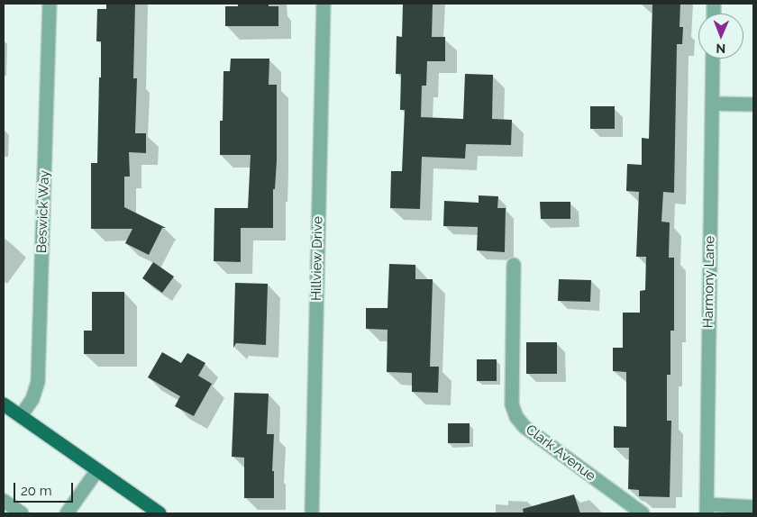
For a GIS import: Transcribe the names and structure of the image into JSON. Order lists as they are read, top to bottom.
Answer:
{
  "streets": {
    "street": [
      "Beswick Way",
      "Hillview Drive",
      "Harmony Lane",
      "Clark Avenue"
    ]
  },
  "scale_bar": "20 m",
  "north": "bottom"
}
